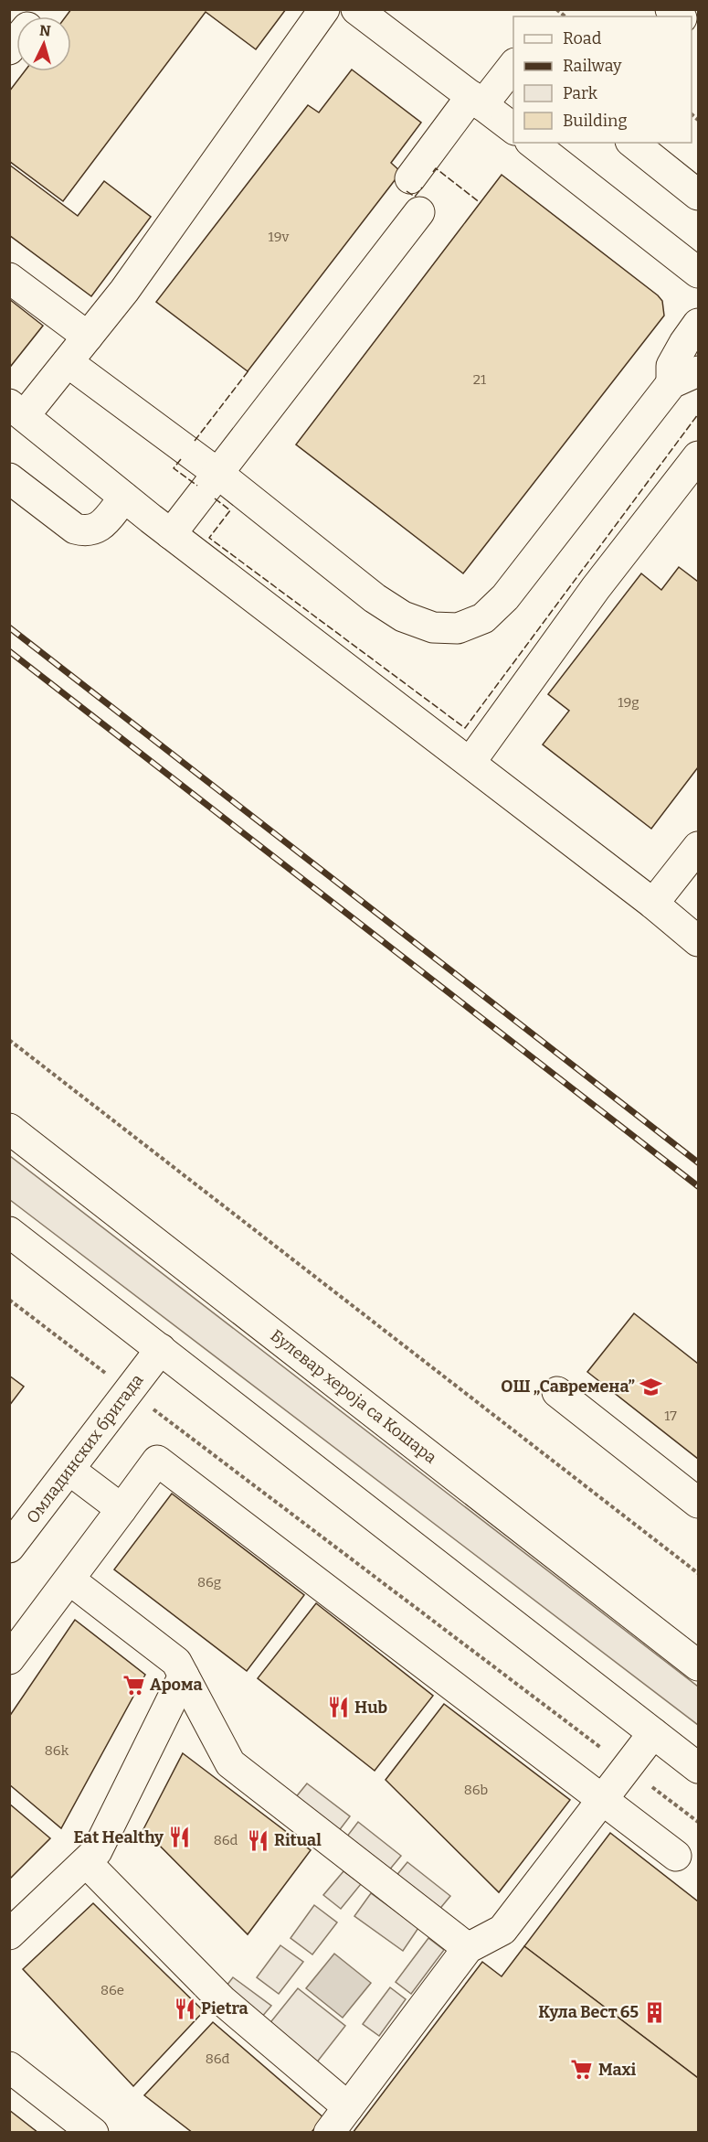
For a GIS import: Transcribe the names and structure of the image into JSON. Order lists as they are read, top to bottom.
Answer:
{
  "streets": {
    "main road": ["Булевар хероја са Кошара", "Омладинских бригада"]
  },
  "places": {
    "school or university": ["ОШ „Савремена”"],
    "supermarket": ["Арома", "Maxi"],
    "restaurant": [
      "Hub",
      "Eat Healthy",
      "Ritual",
      "Pietra"
    ],
    "building": ["Кула Вест 65"]
  },
  "house_numbers": [
    "19v",
    "21",
    "19g",
    "17",
    "86g",
    "86k",
    "86b",
    "86d",
    "86e",
    "86đ"
  ],
  "legend": [
    "Road",
    "Railway",
    "Park",
    "Building"
  ],
  "north": "top"
}
